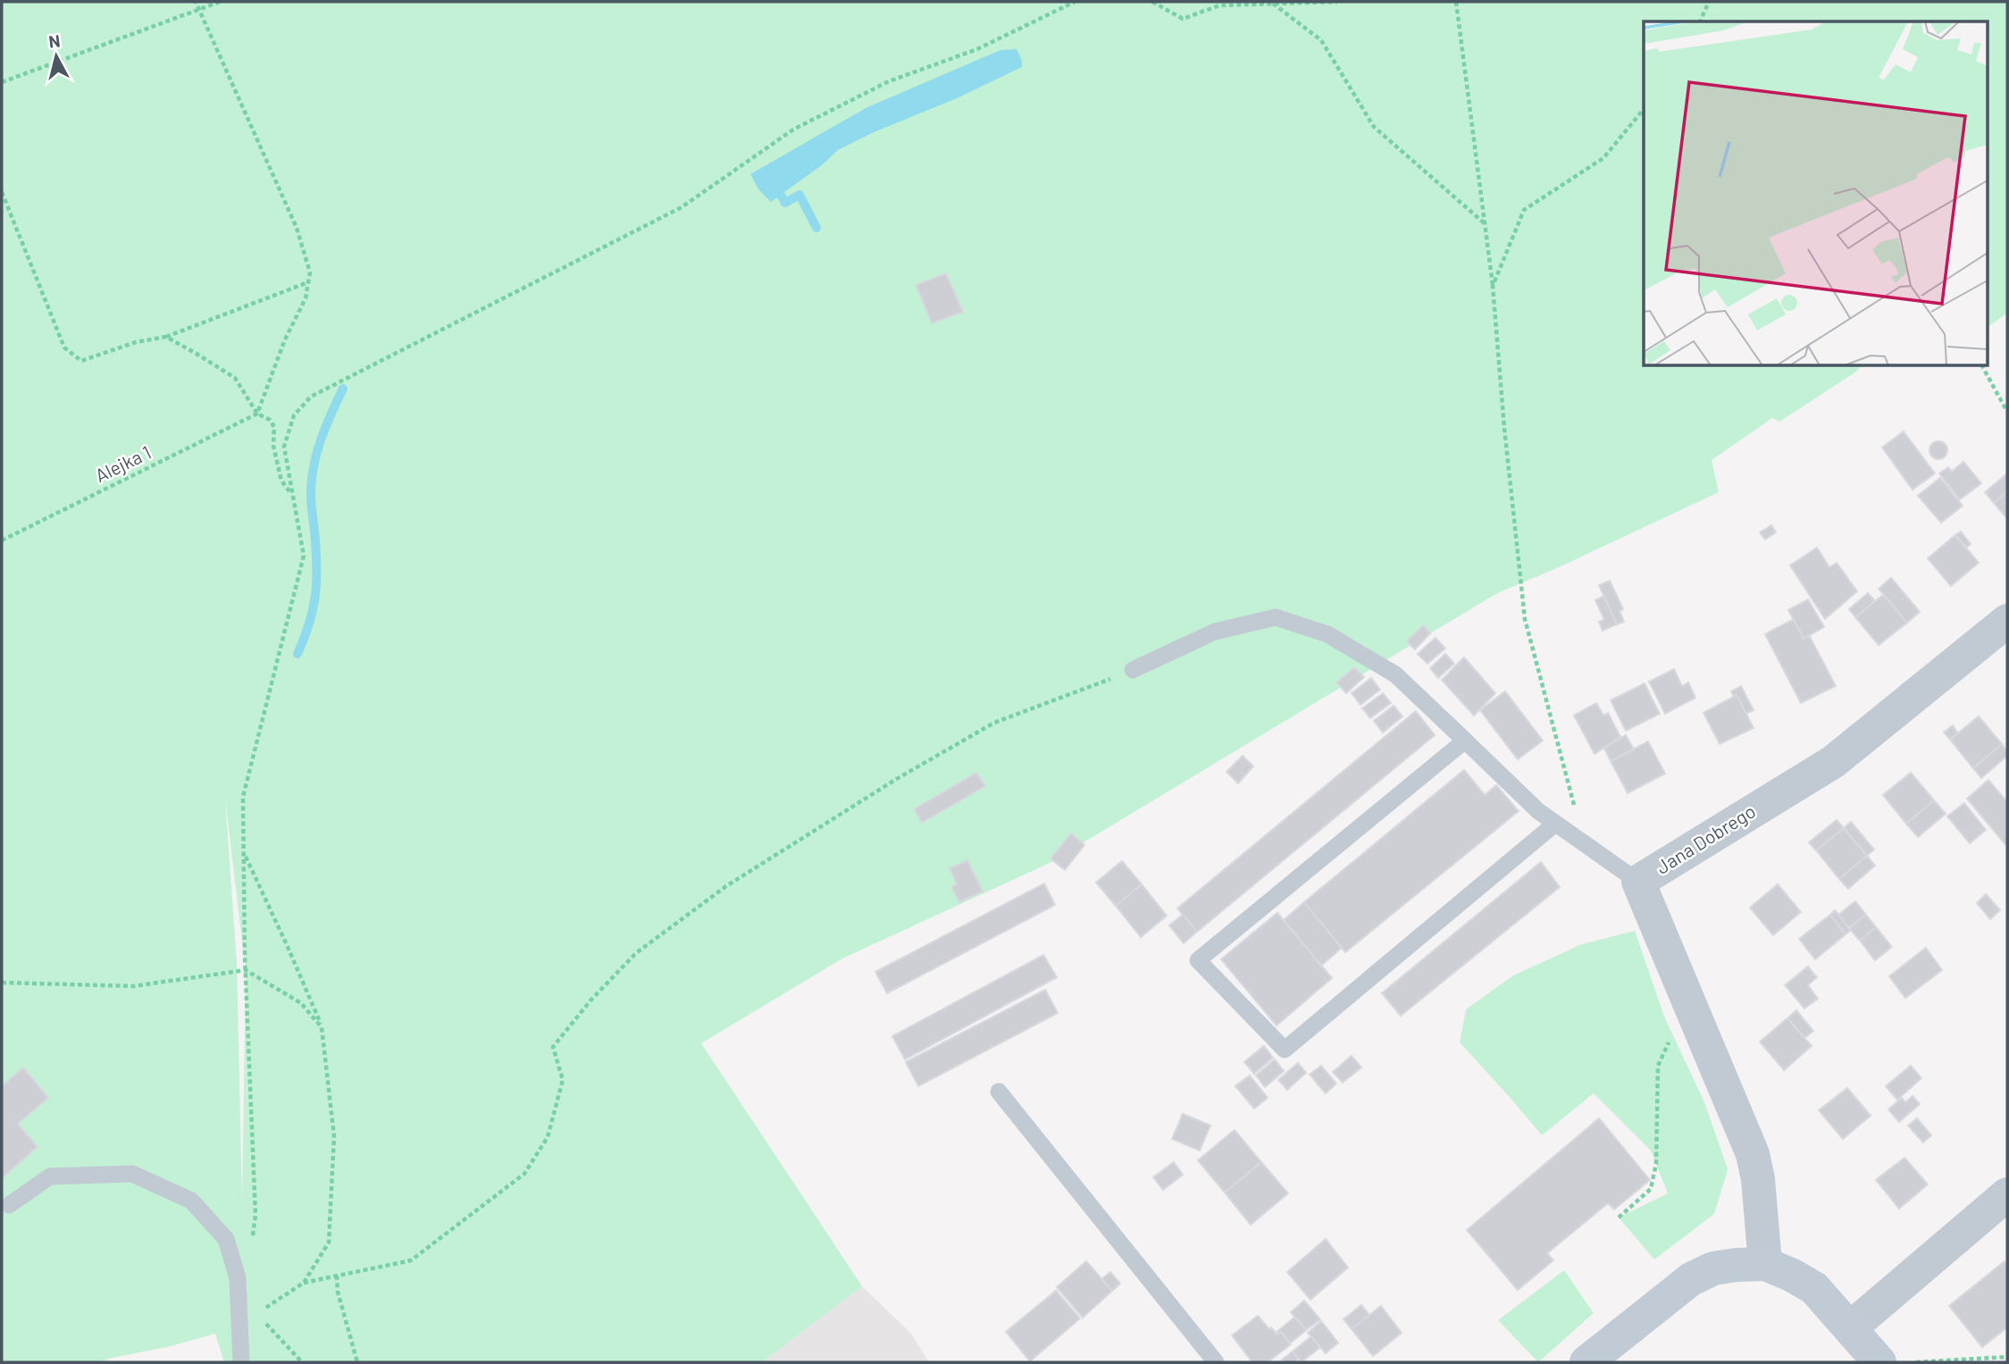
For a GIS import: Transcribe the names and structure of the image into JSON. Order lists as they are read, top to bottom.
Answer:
{
  "streets": {
    "street": ["Jana Dobrego"],
    "path": ["Alejka 1"]
  },
  "north": "top"
}
